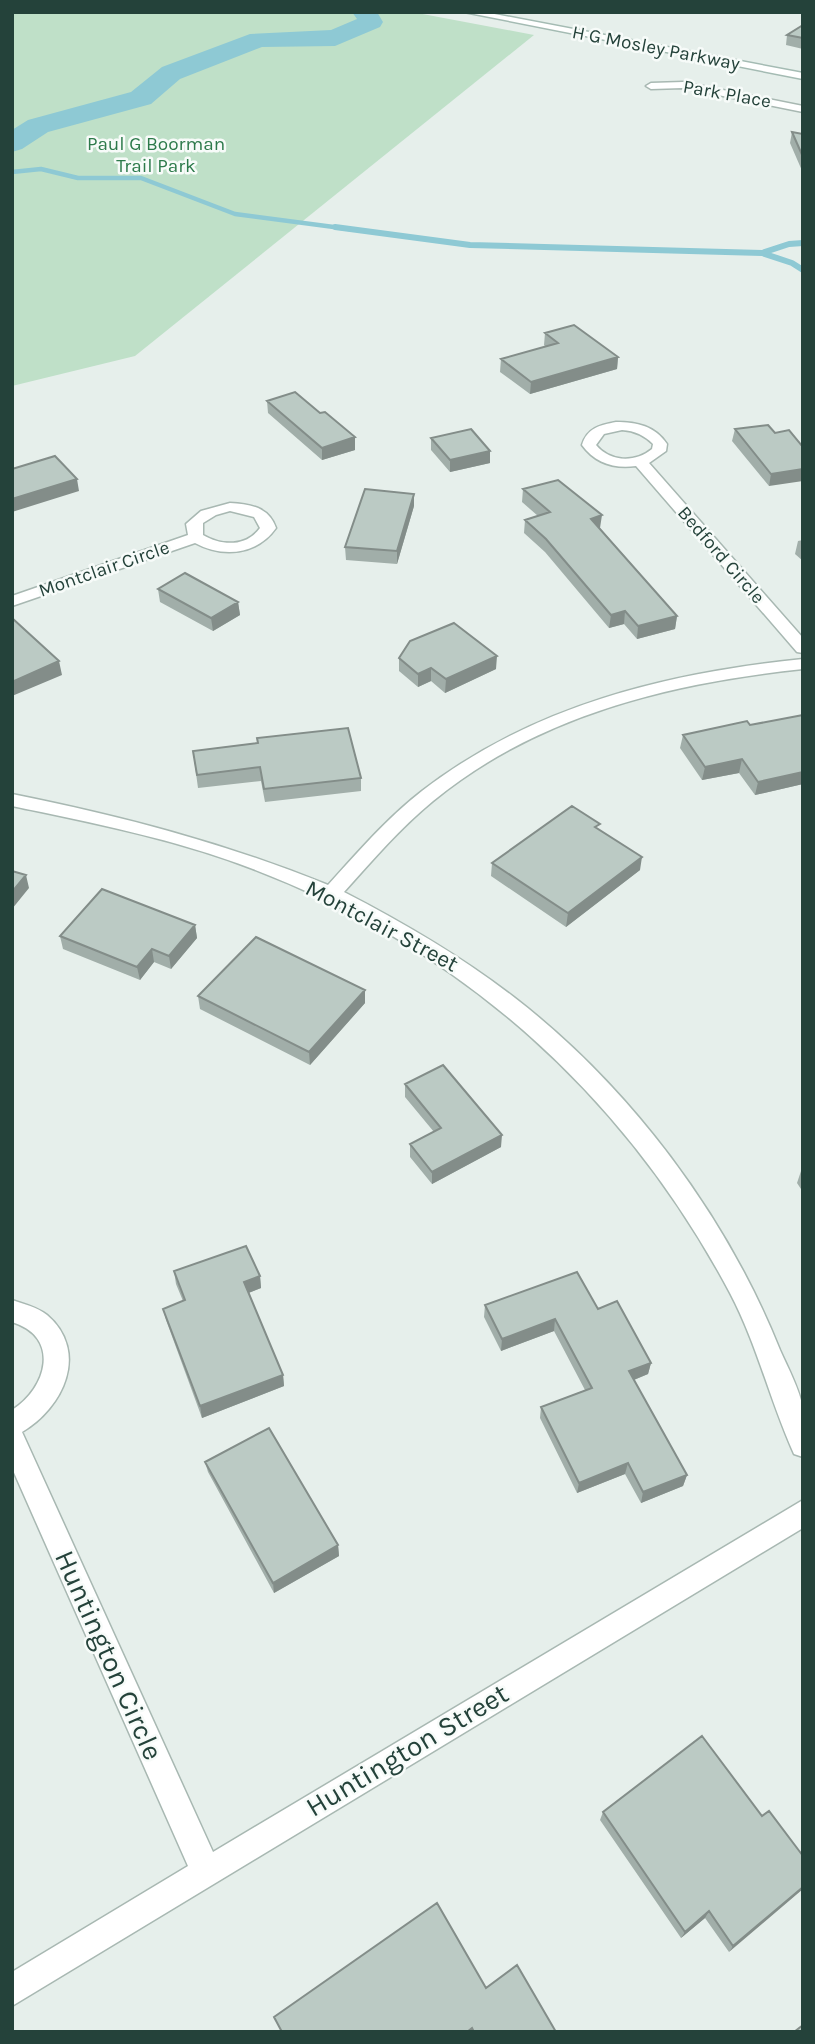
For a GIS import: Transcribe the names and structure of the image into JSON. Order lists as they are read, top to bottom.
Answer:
{
  "streets": {
    "street": [
      "H G Mosley Parkway",
      "Park Place",
      "Bedford Circle",
      "Montclair Circle",
      "Montclair Street",
      "Huntington Circle",
      "Huntington Street"
    ]
  },
  "crossings": [
    ["Huntington Circle", "Huntington Street"]
  ],
  "parks": ["Paul G Boorman Trail Park"]
}
